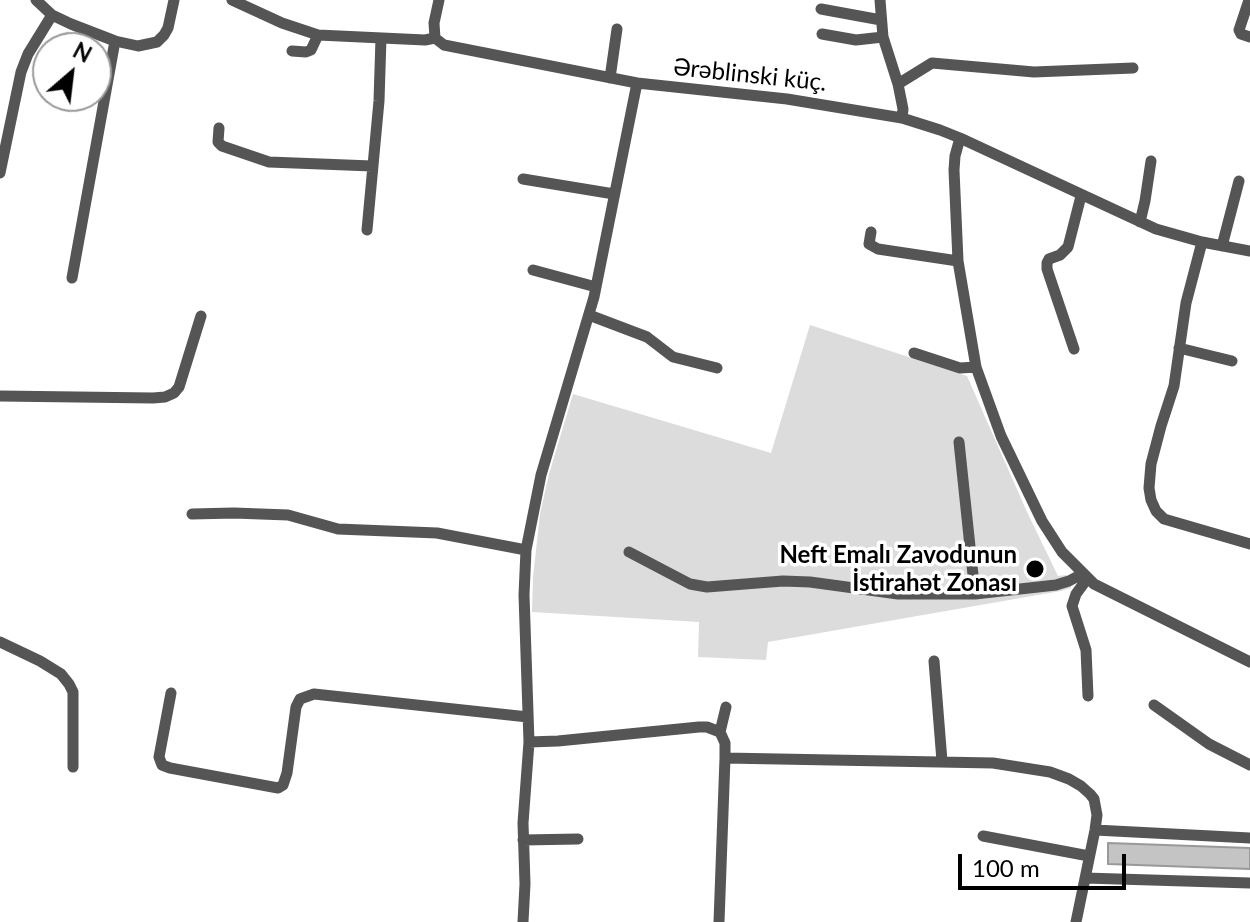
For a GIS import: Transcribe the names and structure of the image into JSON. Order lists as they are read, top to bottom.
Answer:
{
  "streets": {
    "street": ["Ərəblinski küç."]
  },
  "places": ["Neft Emalı Zavodunun İstirahət Zonası"],
  "scale_bar": "100 m",
  "north": "top right"
}
